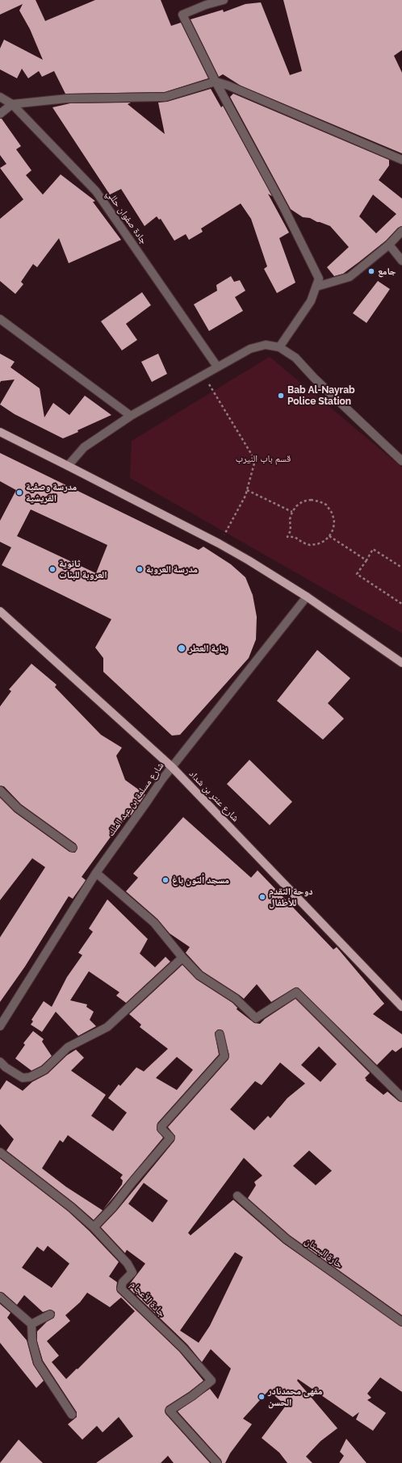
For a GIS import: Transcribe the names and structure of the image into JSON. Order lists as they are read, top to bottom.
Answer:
{
  "streets": {
    "main road": ["شارع عنتر بن شداد"],
    "street": [
      "جادة صفوان حللي",
      "شارع مسلمة بن عبد الملك",
      "حارة البستان",
      "جادة الأعجام"
    ]
  },
  "crossings": [
    ["شارع عنتر بن شداد", "شارع مسلمة بن عبد الملك"]
  ],
  "parks": ["قسم باب النيرب"],
  "places": [
    "جامع",
    "Bab Al-Nayrab Police Station",
    "مدرسة وصفية القريشية",
    "ثانوية العروبة للبنات",
    "مدرسة العروبة",
    "بناية العطر",
    "مسجد ألتون باغ",
    "دوحة التقدم للأطفال",
    "مقهى محمدنادر الحسن"
  ]
}
